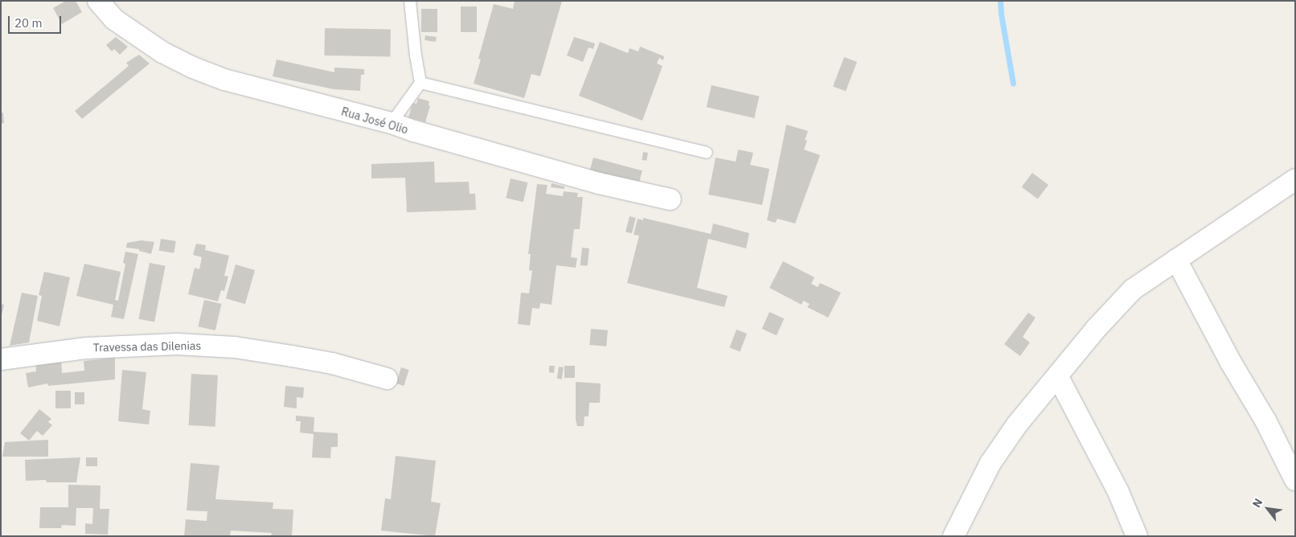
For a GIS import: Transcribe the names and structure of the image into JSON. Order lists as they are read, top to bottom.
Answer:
{
  "streets": {
    "street": ["Rua José Olio", "Travessa das Dilenias"]
  },
  "scale_bar": "20 m",
  "north": "top left"
}
